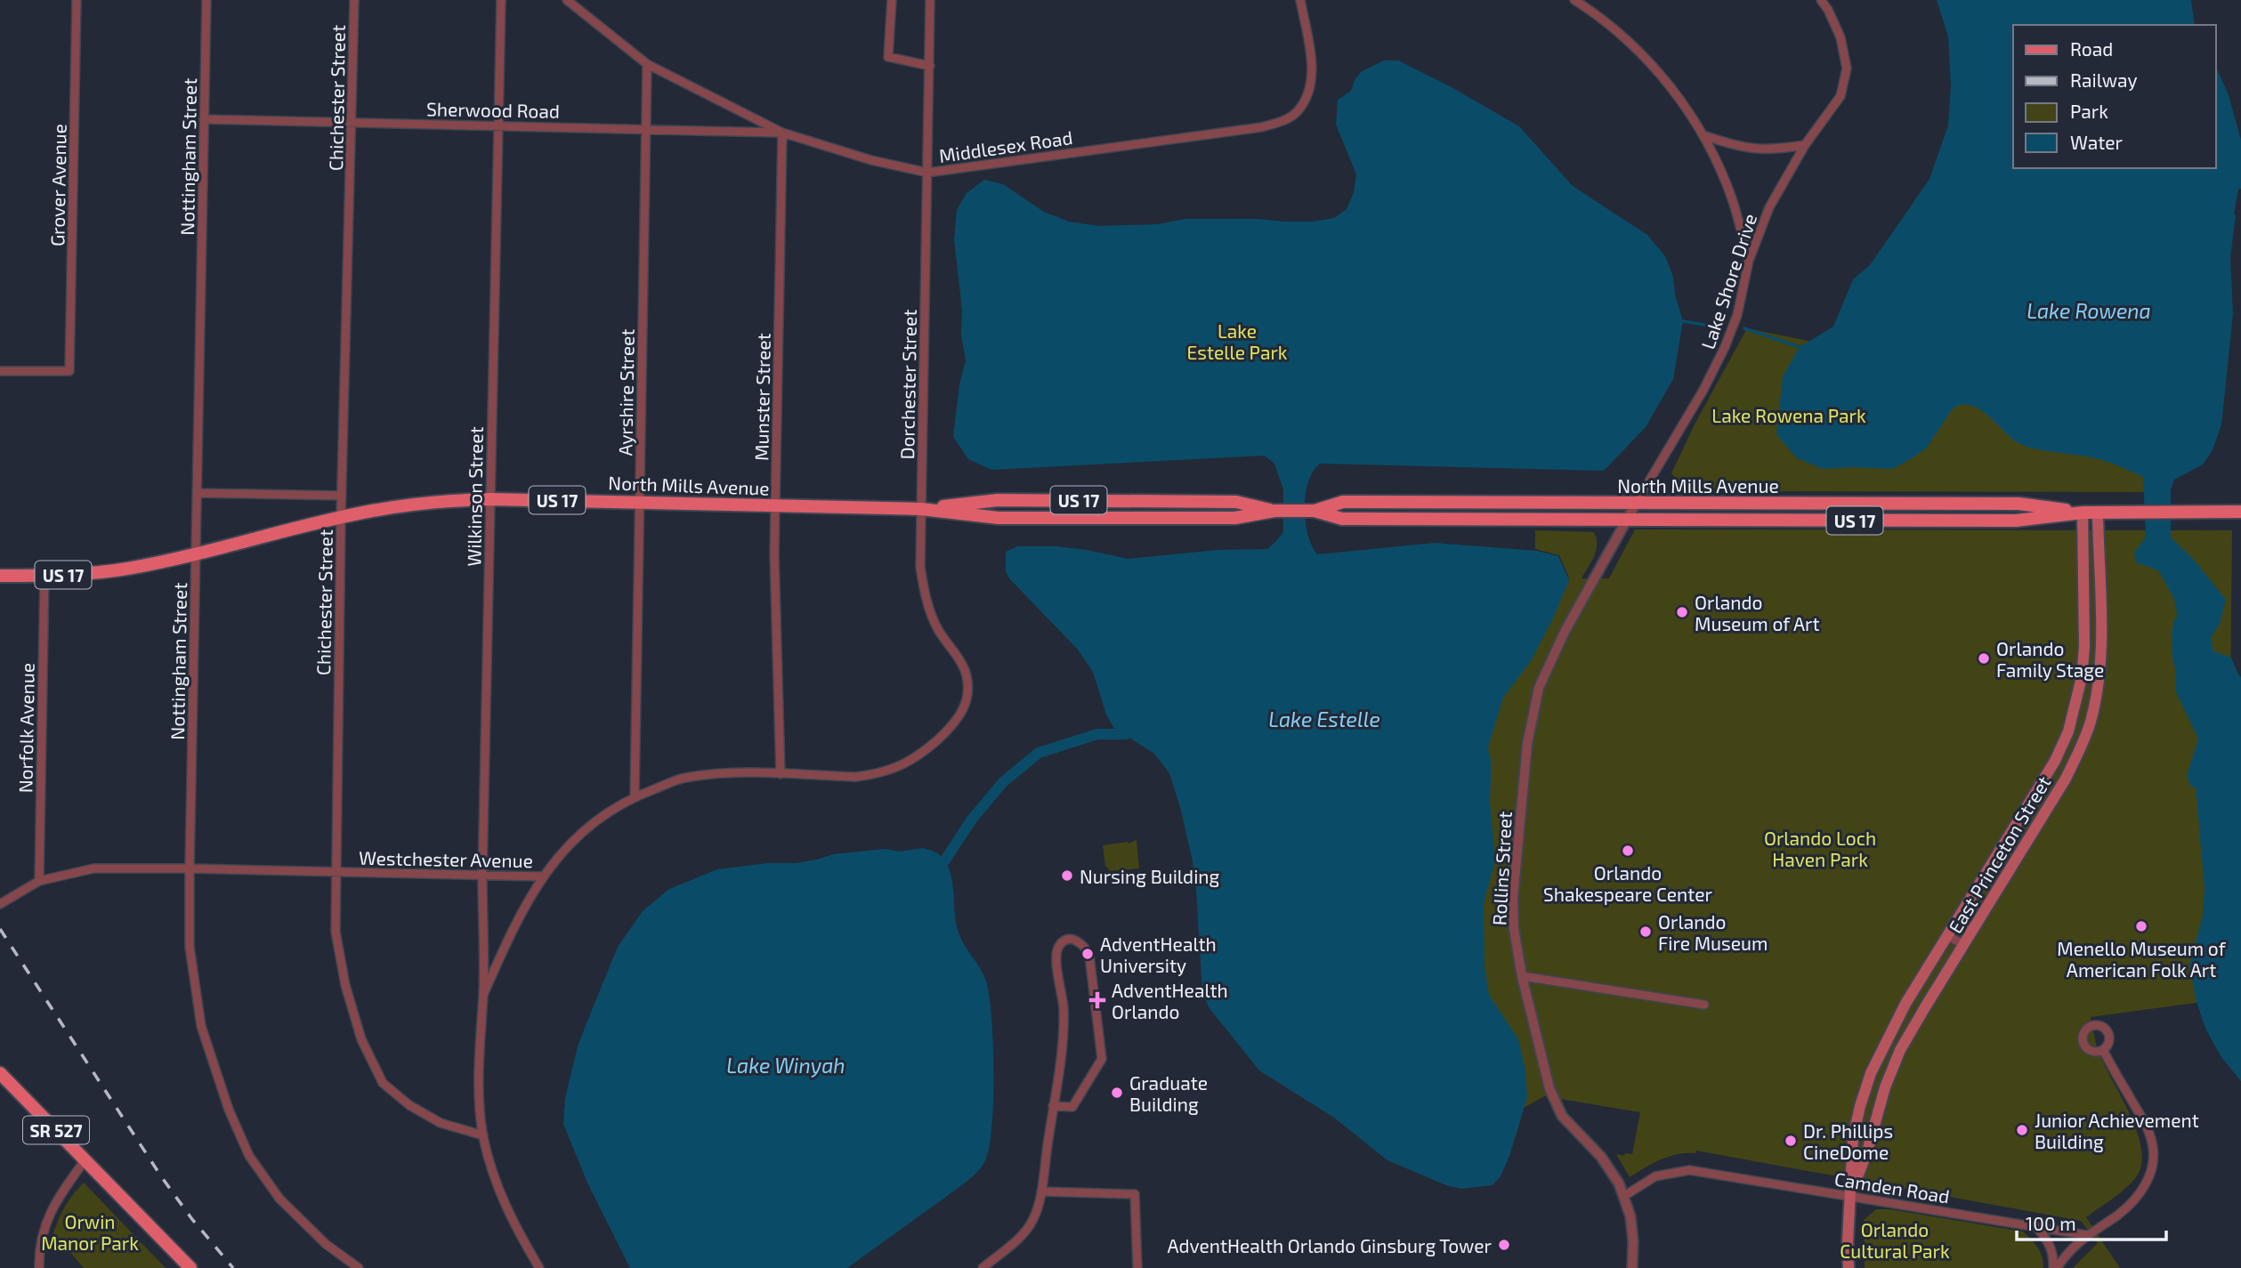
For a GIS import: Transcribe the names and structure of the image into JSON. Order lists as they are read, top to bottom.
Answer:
{
  "streets": {
    "main road": [
      "North Mills Avenue",
      "US 17",
      "East Princeton Street",
      "SR 527"
    ],
    "street": [
      "Chichester Street",
      "Sherwood Road",
      "Middlesex Road",
      "Nottingham Street",
      "Grover Avenue",
      "Lake Shore Drive",
      "Dorchester Street",
      "Ayrshire Street",
      "Munster Street",
      "Wilkinson Street",
      "Norfolk Avenue",
      "Westchester Avenue",
      "Rollins Street",
      "Camden Road"
    ]
  },
  "crossings": [
    ["Chichester Street", "Sherwood Road"],
    ["Chichester Street", "North Mills Avenue"],
    ["Chichester Street", "Wilkinson Street"],
    ["Chichester Street", "Westchester Avenue"],
    ["Sherwood Road", "Middlesex Road"],
    ["Sherwood Road", "Nottingham Street"],
    ["Sherwood Road", "Ayrshire Street"],
    ["Sherwood Road", "Munster Street"],
    ["Sherwood Road", "Wilkinson Street"],
    ["Middlesex Road", "Dorchester Street"],
    ["Middlesex Road", "Ayrshire Street"],
    ["Middlesex Road", "Munster Street"],
    ["Nottingham Street", "North Mills Avenue"],
    ["Nottingham Street", "Westchester Avenue"],
    ["Lake Shore Drive", "North Mills Avenue"],
    ["Lake Shore Drive", "Rollins Street"],
    ["Dorchester Street", "North Mills Avenue"],
    ["Dorchester Street", "Westchester Avenue"],
    ["Ayrshire Street", "North Mills Avenue"],
    ["Ayrshire Street", "Westchester Avenue"],
    ["Munster Street", "North Mills Avenue"],
    ["Munster Street", "Westchester Avenue"],
    ["North Mills Avenue", "Wilkinson Street"],
    ["North Mills Avenue", "US 17"],
    ["North Mills Avenue", "Norfolk Avenue"],
    ["North Mills Avenue", "East Princeton Street"],
    ["North Mills Avenue", "Rollins Street"],
    ["Wilkinson Street", "Westchester Avenue"],
    ["US 17", "Norfolk Avenue"],
    ["Norfolk Avenue", "Westchester Avenue"],
    ["East Princeton Street", "Camden Road"],
    ["Rollins Street", "Camden Road"]
  ],
  "water": ["Lake Rowena", "Lake Estelle", "Lake Winyah"],
  "parks": [
    "Lake Estelle Park",
    "Lake Rowena Park",
    "Orlando Loch Haven Park",
    "Orwin Manor Park",
    "Orlando Cultural Park"
  ],
  "places": {
    "other": [
      "Orlando Museum of Art",
      "Orlando Family Stage",
      "Orlando Shakespeare Center",
      "Nursing Building",
      "Menello Museum of American Folk Art",
      "Orlando Fire Museum",
      "AdventHealth University",
      "Graduate Building",
      "Junior Achievement Building",
      "Dr. Phillips CineDome",
      "AdventHealth Orlando Ginsburg Tower"
    ],
    "health": ["AdventHealth Orlando"]
  },
  "legend": [
    "Road",
    "Railway",
    "Park",
    "Water"
  ],
  "scale_bar": "100 m"
}
